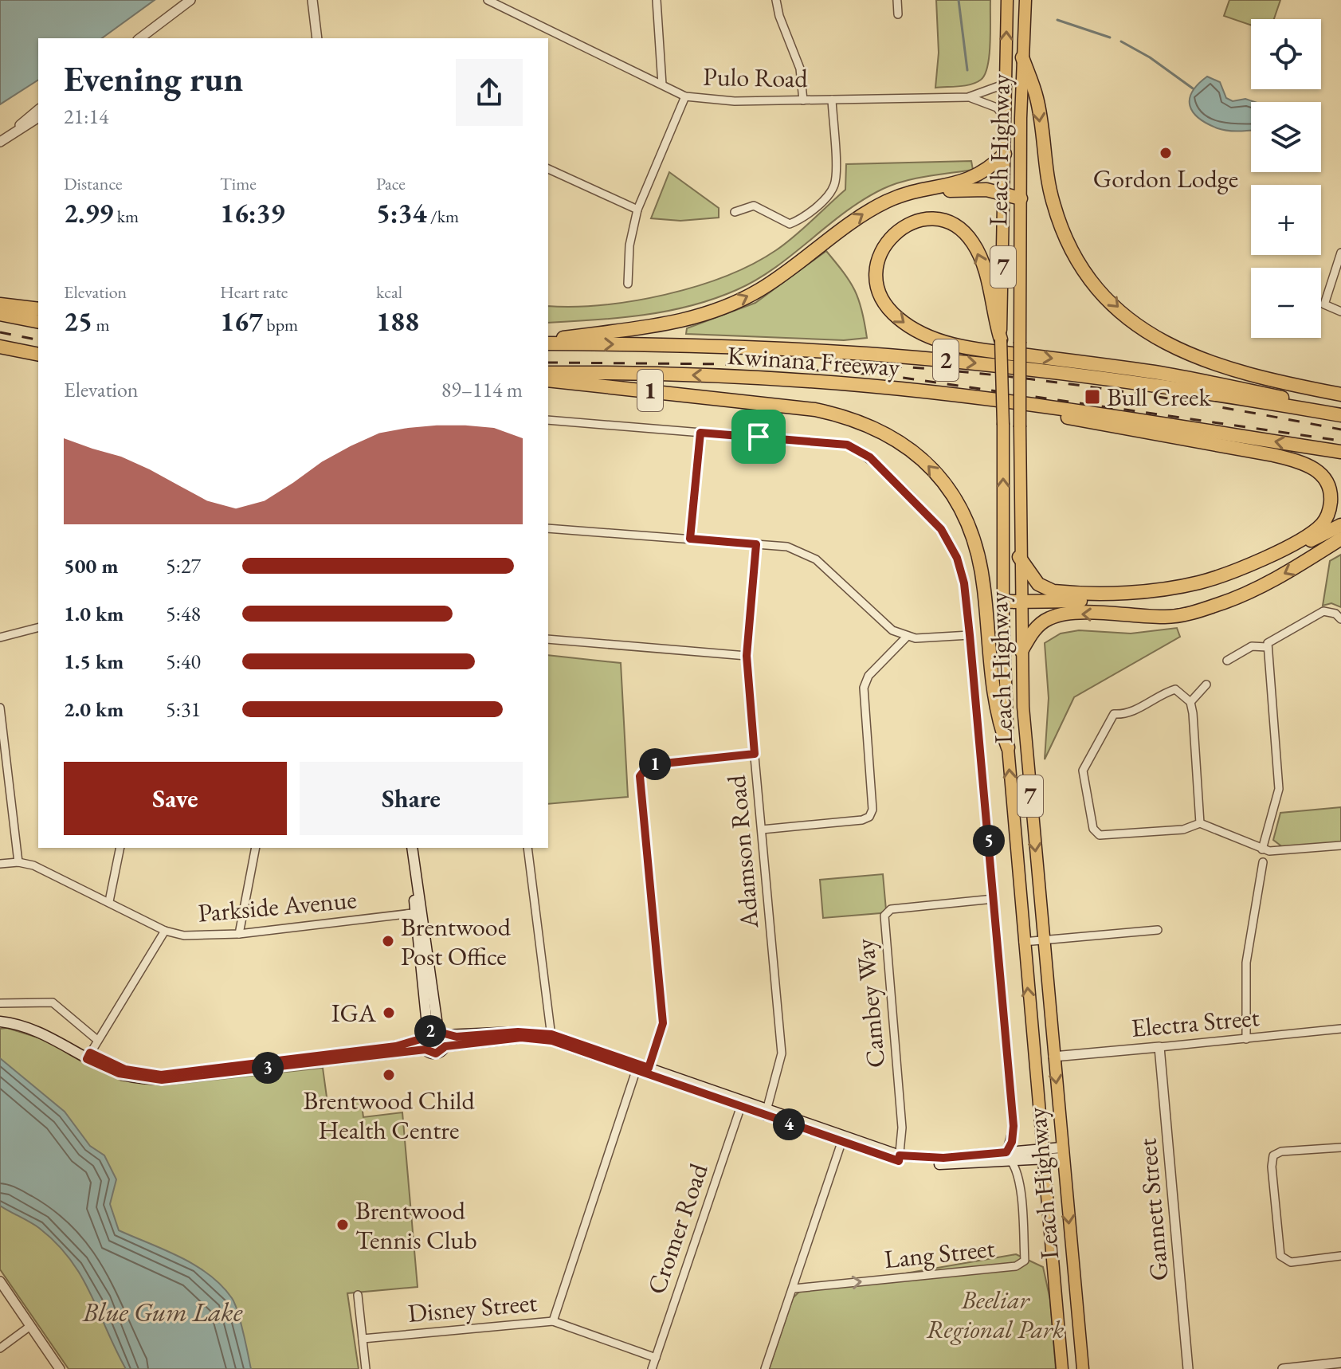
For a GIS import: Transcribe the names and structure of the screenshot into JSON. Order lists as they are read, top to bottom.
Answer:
{
  "streets": {
    "highway": [
      "Leach Highway",
      "7",
      "2",
      "Kwinana Freeway",
      "1"
    ],
    "street": [
      "Pulo Road",
      "Adamson Road",
      "Parkside Avenue",
      "Cambey Way",
      "Electra Street",
      "Gannett Street",
      "Cromer Road",
      "Lang Street",
      "Disney Street"
    ]
  },
  "crossings": [
    ["Pulo Road", "Leach Highway"],
    ["Leach Highway", "1"],
    ["Leach Highway", "Electra Street"],
    ["Electra Street", "Gannett Street"],
    ["Cromer Road", "Disney Street"]
  ],
  "water": ["Blue Gum Lake"],
  "parks": ["Beeliar Regional Park"],
  "places": {
    "other": [
      "Gordon Lodge",
      "Brentwood Post Office",
      "IGA",
      "Brentwood Child Health Centre",
      "Brentwood Tennis Club"
    ],
    "transit": ["Bull Creek"]
  },
  "page": {
    "map_buttons": ["+", "−"],
    "heading": ["Evening run", "21:14"],
    "stats": [
      ["Distance", "2.99 km"],
      ["Time", "16:39"],
      ["Pace", "5:34 /km"],
      ["Elevation", "25 m"],
      ["Heart rate", "167 bpm"],
      ["kcal", "188"]
    ],
    "chart": ["Elevation", "89–114 m"],
    "list": [
      {
        "name": "500 m",
        "note": "5:27"
      },
      {
        "name": "1.0 km",
        "note": "5:48"
      },
      {
        "name": "1.5 km",
        "note": "5:40"
      },
      {
        "name": "2.0 km",
        "note": "5:31"
      }
    ],
    "pins": [
      "1",
      "5",
      "2",
      "3",
      "4"
    ],
    "buttons": ["Save", "Share"]
  }
}
